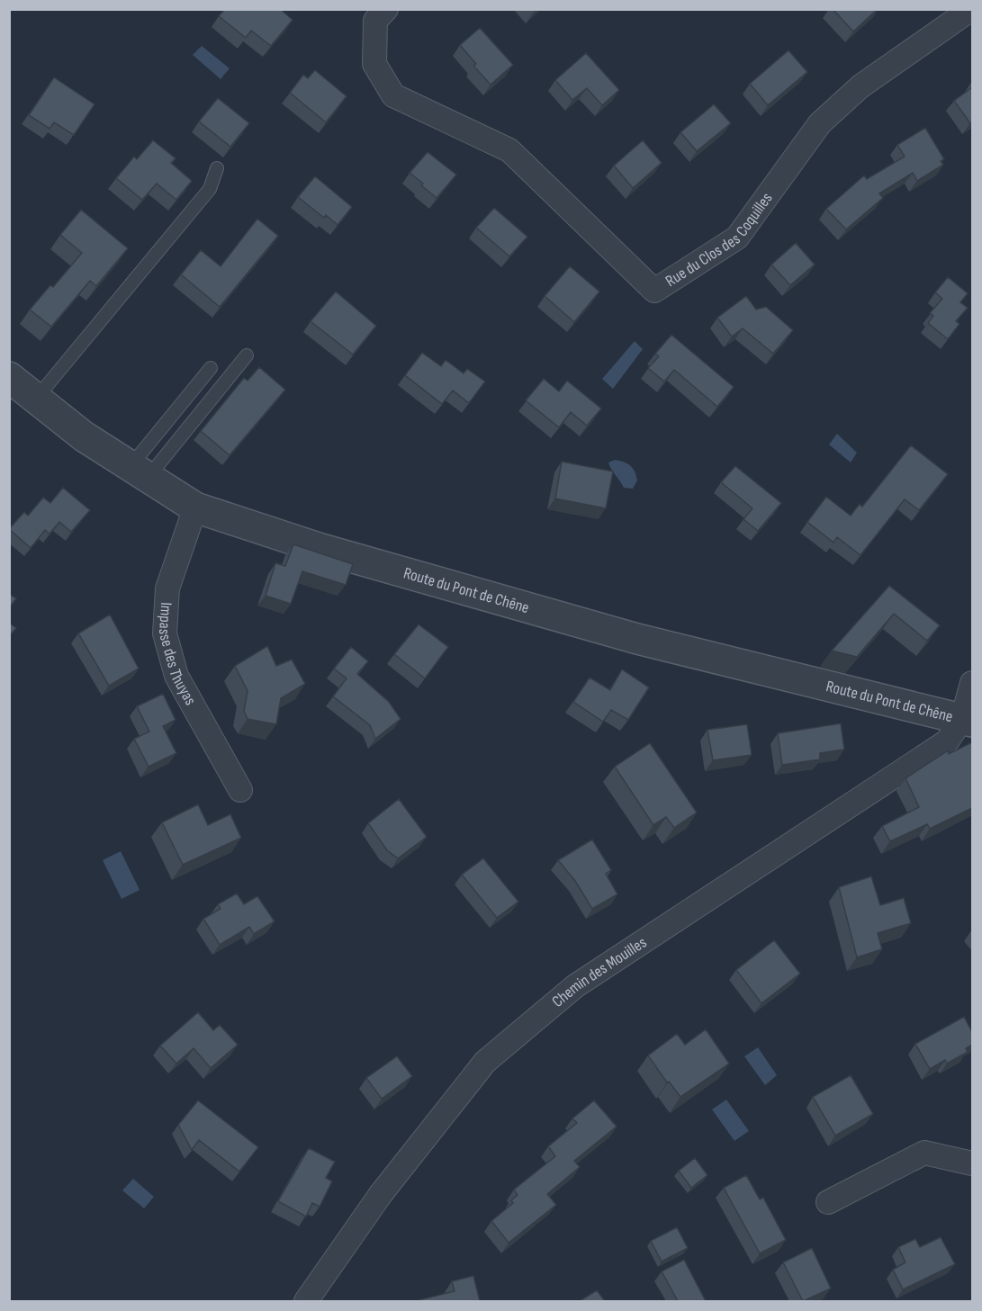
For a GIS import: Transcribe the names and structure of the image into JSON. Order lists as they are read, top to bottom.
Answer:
{
  "streets": {
    "street": [
      "Rue du Clos des Coquilles",
      "Route du Pont de Chêne",
      "Impasse des Thuyas",
      "Chemin des Mouilles"
    ]
  },
  "crossings": [
    ["Route du Pont de Chêne", "Impasse des Thuyas"],
    ["Route du Pont de Chêne", "Chemin des Mouilles"]
  ]
}
